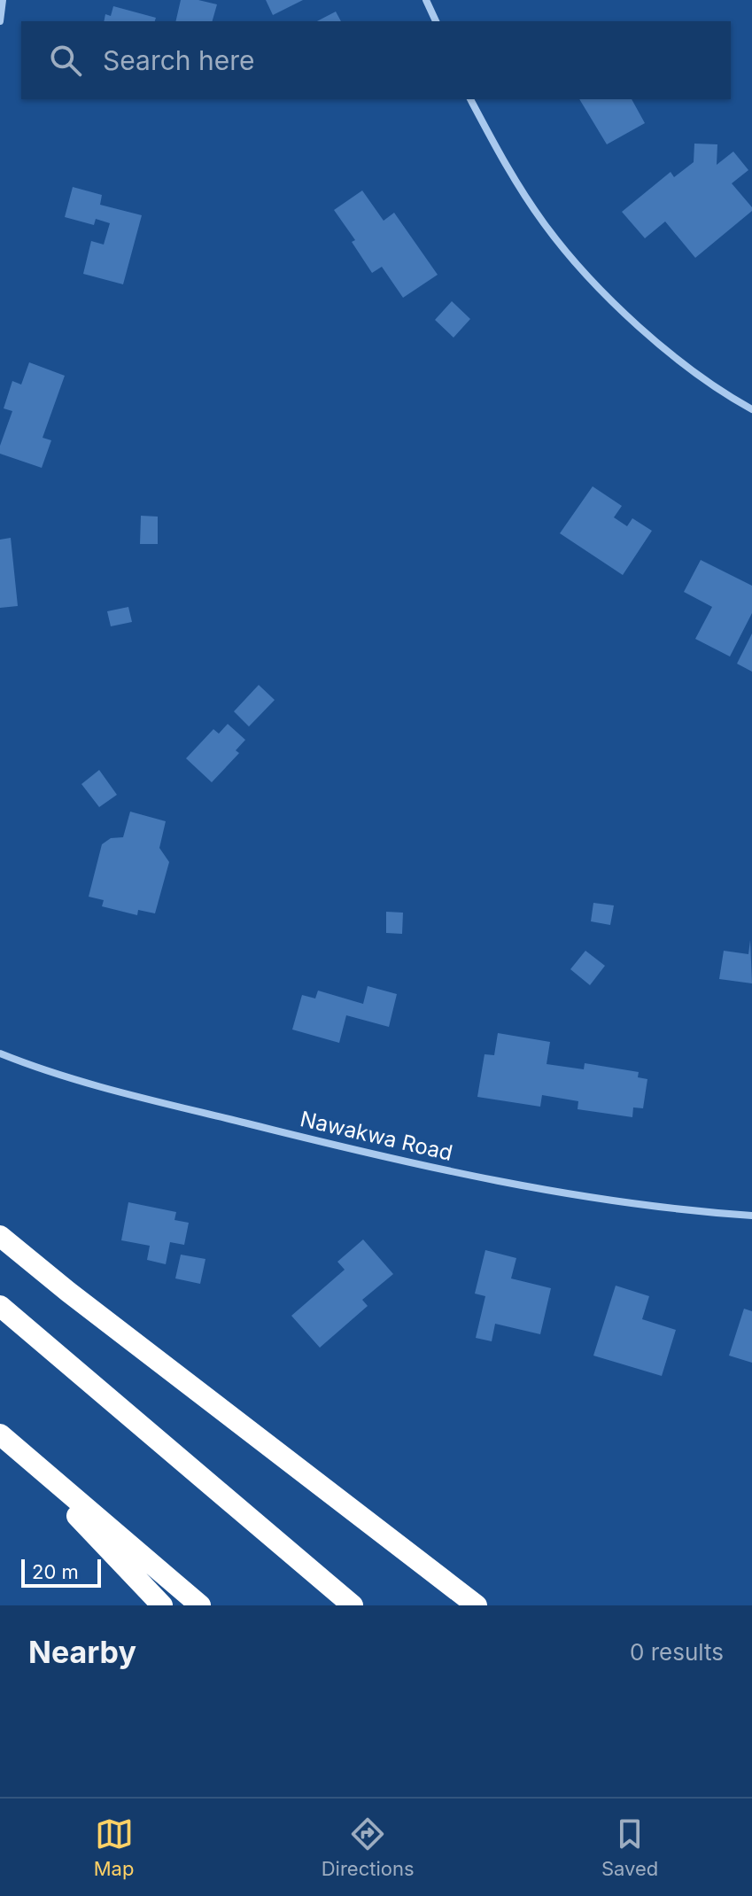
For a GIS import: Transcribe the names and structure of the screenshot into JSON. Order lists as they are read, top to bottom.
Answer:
{
  "streets": {
    "street": ["Nawakwa Road"]
  },
  "scale_bar": "20 m",
  "page": {
    "search": "Search here",
    "scale": "20 m",
    "heading": ["Nearby", "0 results"],
    "nav": ["Map", "Directions", "Saved"]
  }
}
